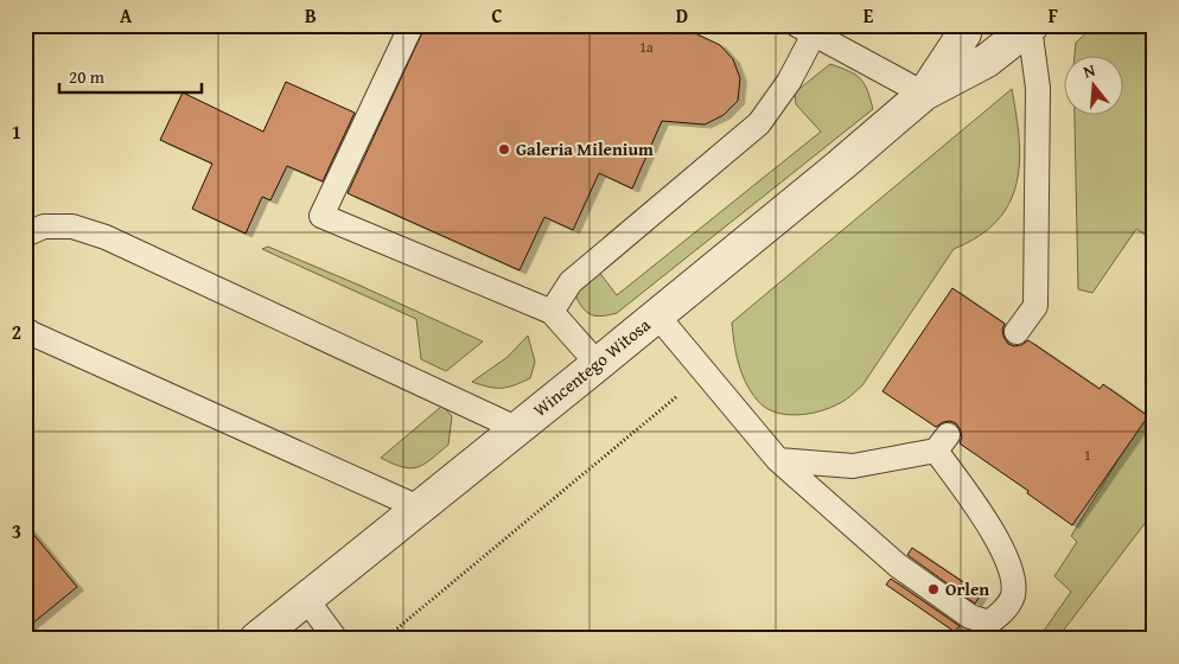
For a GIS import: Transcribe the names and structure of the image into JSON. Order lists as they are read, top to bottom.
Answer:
{
  "streets": {
    "street": ["Wincentego Witosa"]
  },
  "places": ["Galeria Milenium", "Orlen"],
  "house_numbers": ["1a", "1"],
  "scale_bar": "20 m",
  "north": "top",
  "grid": {
    "columns": [
      "A",
      "B",
      "C",
      "D",
      "E",
      "F"
    ],
    "rows": ["1", "2", "3"]
  }
}
